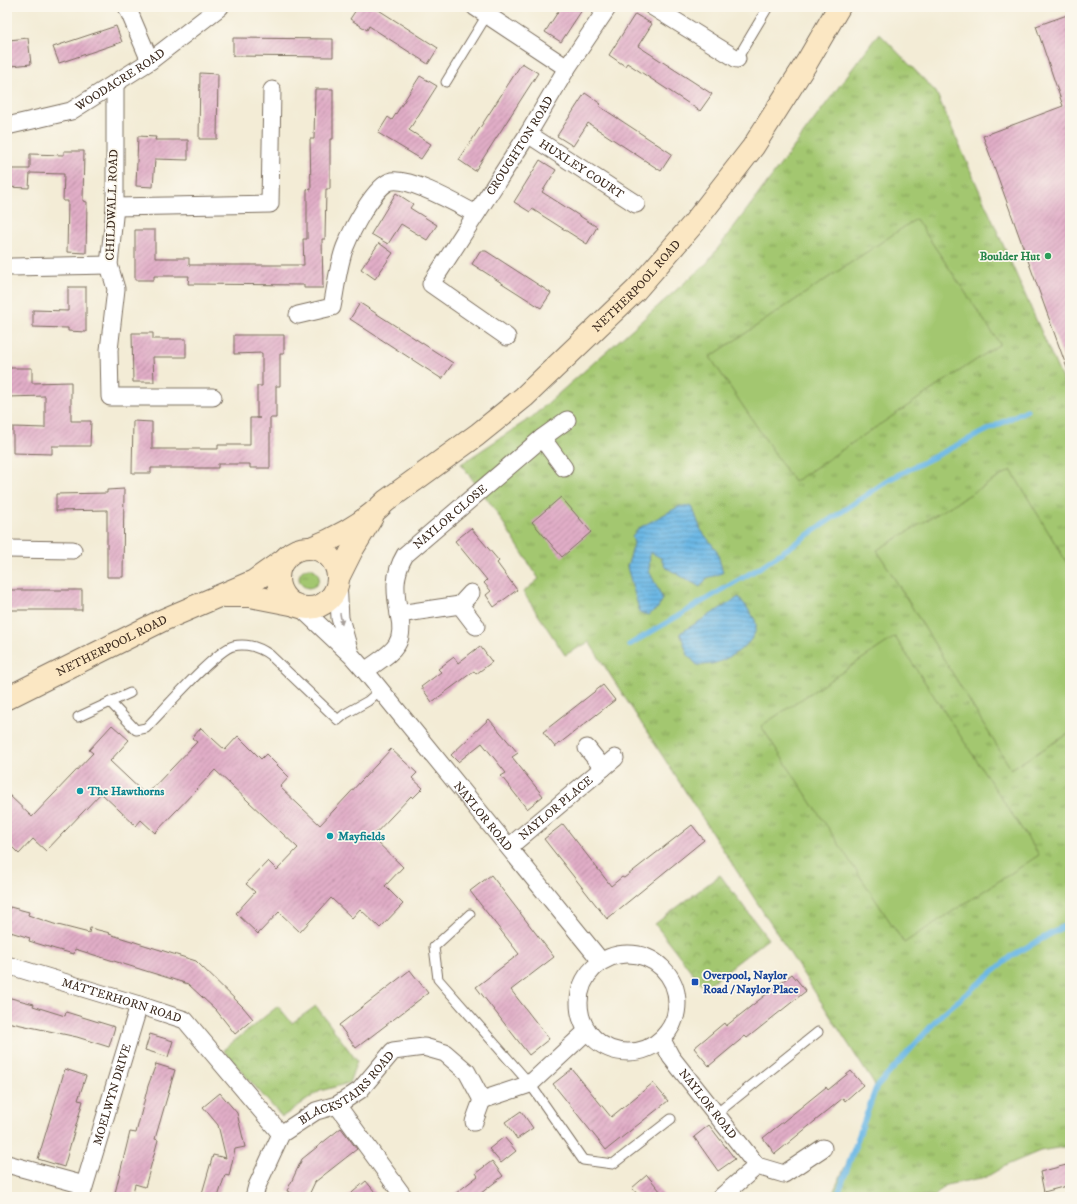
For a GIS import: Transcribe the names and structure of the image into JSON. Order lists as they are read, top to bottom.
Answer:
{
  "streets": {
    "main road": ["NETHERPOOL ROAD"],
    "street": [
      "WOODACRE ROAD",
      "CROUGHTON ROAD",
      "HUXLEY COURT",
      "CHILDWALL ROAD",
      "NAYLOR CLOSE",
      "NAYLOR PLACE",
      "NAYLOR ROAD",
      "MATTERHORN ROAD",
      "BLACKSTAIRS ROAD",
      "MOELWYN DRIVE"
    ]
  },
  "crossings": [
    ["WOODACRE ROAD", "CHILDWALL ROAD"],
    ["CROUGHTON ROAD", "HUXLEY COURT"],
    ["NETHERPOOL ROAD", "NAYLOR ROAD"],
    ["NAYLOR CLOSE", "NAYLOR ROAD"],
    ["NAYLOR PLACE", "NAYLOR ROAD"],
    ["MATTERHORN ROAD", "BLACKSTAIRS ROAD"],
    ["MATTERHORN ROAD", "MOELWYN DRIVE"]
  ],
  "places": {
    "other": ["Boulder Hut", "The Hawthorns", "Mayfields"],
    "transit": ["Overpool, Naylor Road / Naylor Place"]
  }
}
